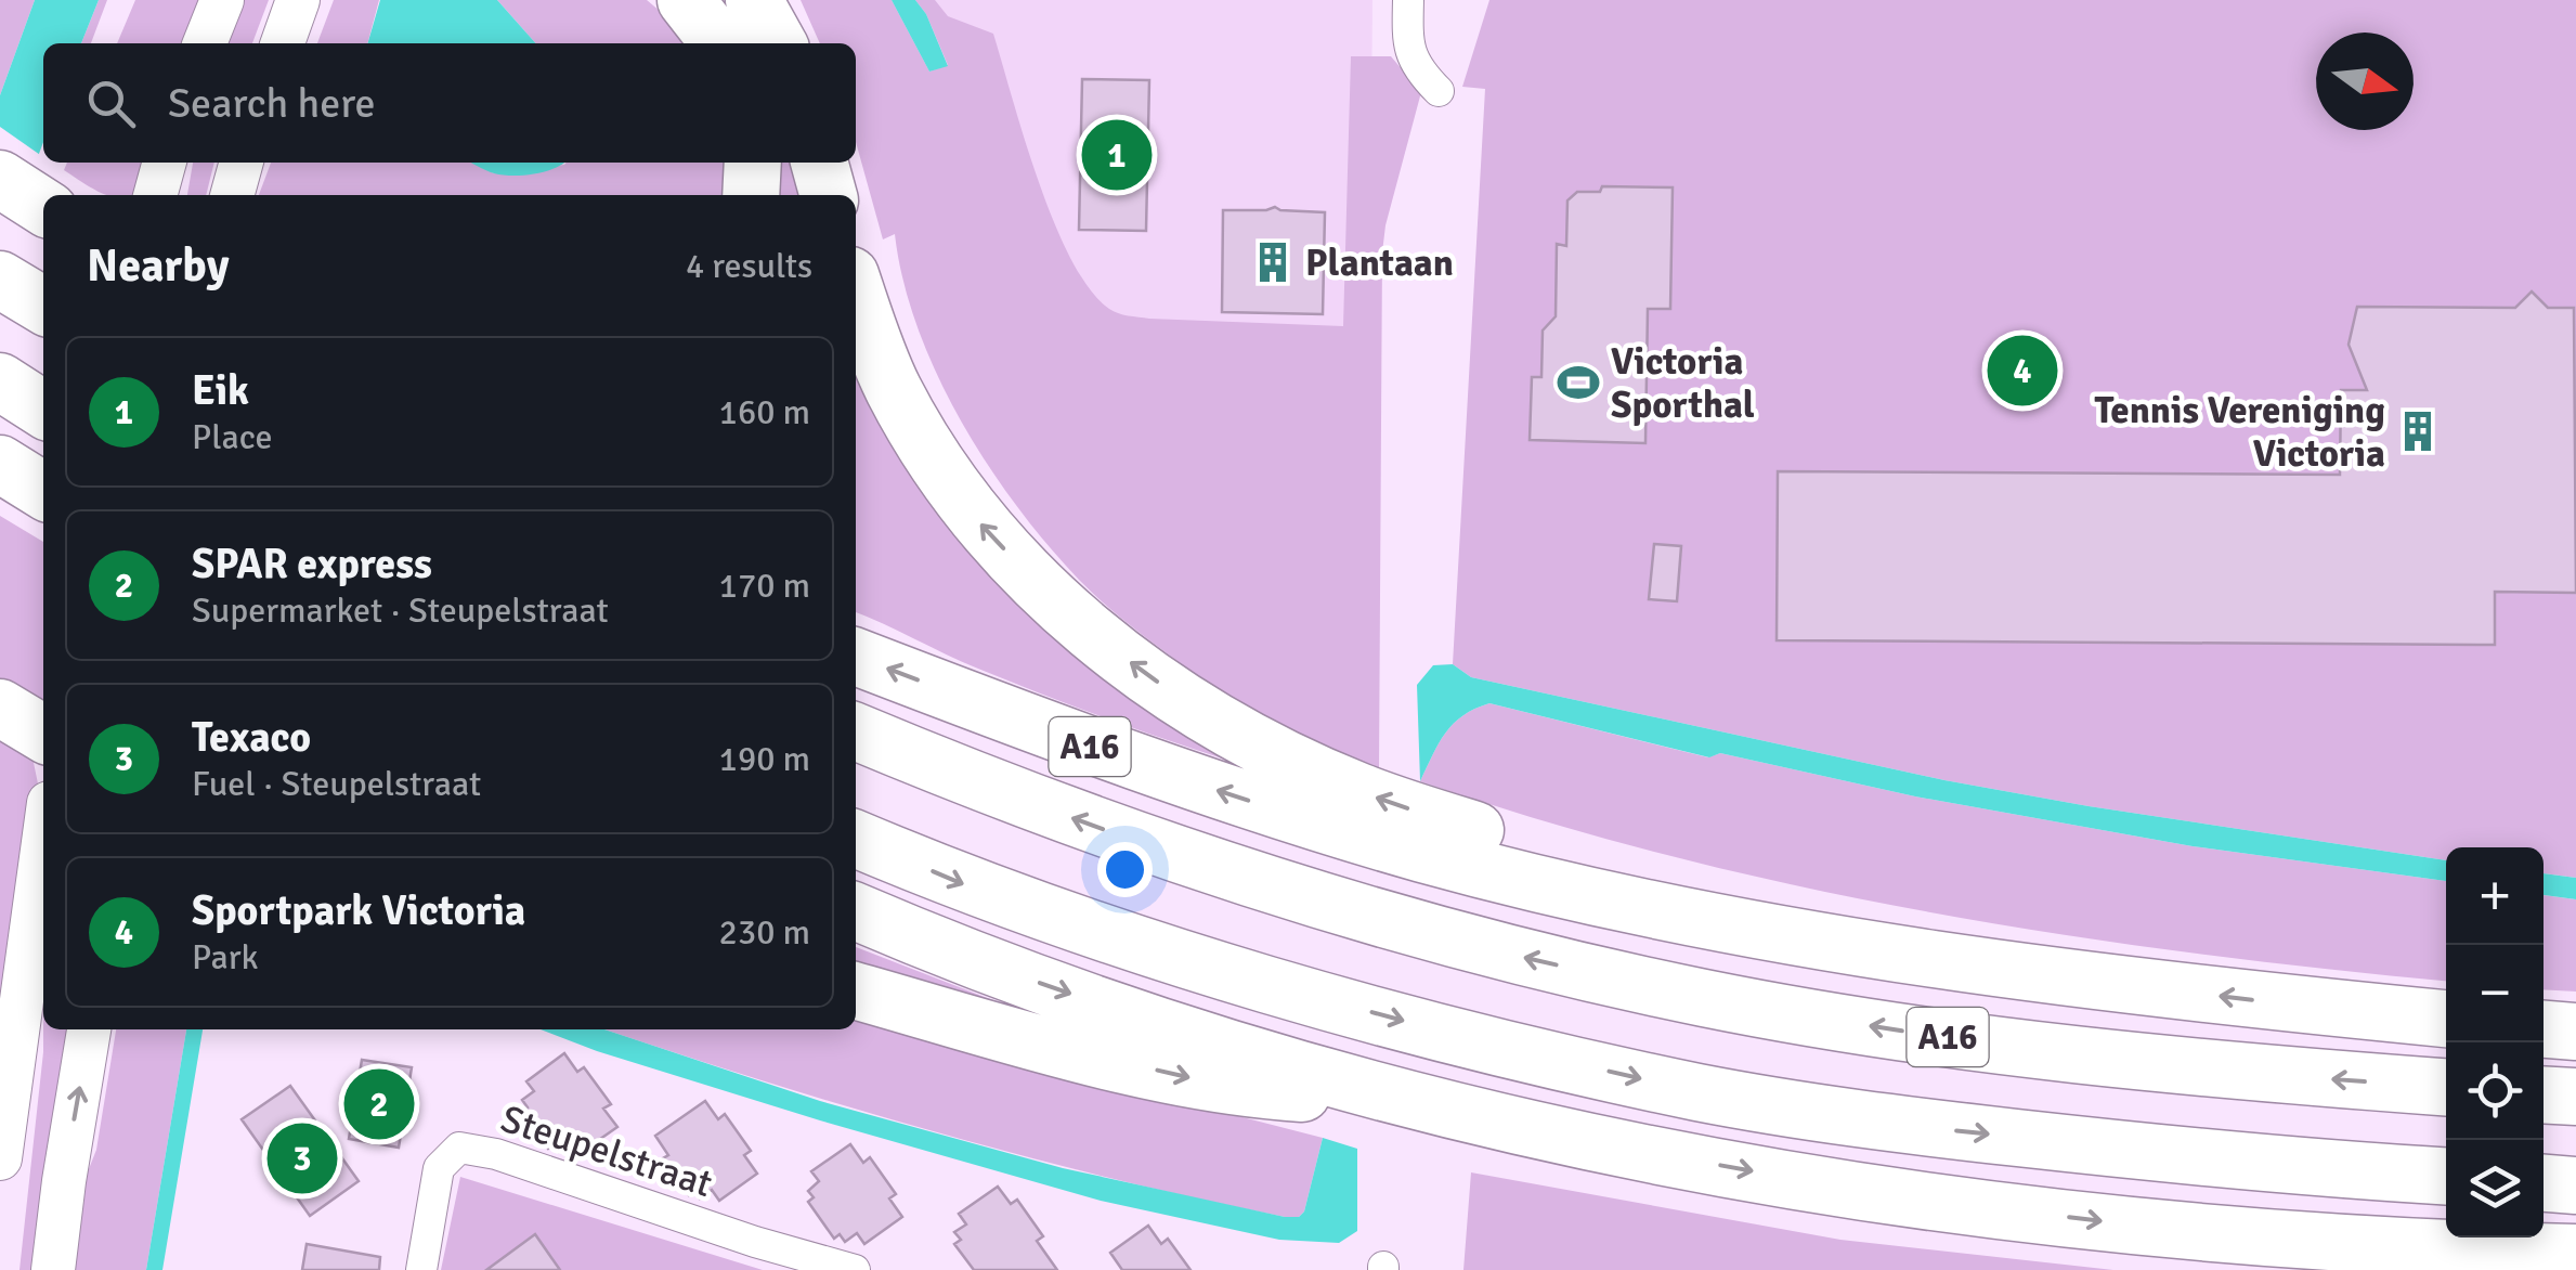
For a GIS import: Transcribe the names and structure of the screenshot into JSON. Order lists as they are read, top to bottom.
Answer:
{
  "streets": {
    "highway": ["A16"],
    "street": ["Steupelstraat"]
  },
  "places": {
    "building": ["Plantaan", "Tennis Vereniging Victoria"],
    "sports": ["Victoria Sporthal"]
  },
  "north": "right",
  "page": {
    "search": "Search here",
    "pins": [
      "1",
      "4",
      "2",
      "3"
    ],
    "heading": ["Nearby", "4 results"],
    "list": [
      {
        "mark": "1",
        "name": "Eik",
        "note": "Place",
        "value": "160 m"
      },
      {
        "mark": "2",
        "name": "SPAR express",
        "note": "Supermarket · Steupelstraat",
        "value": "170 m"
      },
      {
        "mark": "3",
        "name": "Texaco",
        "note": "Fuel · Steupelstraat",
        "value": "190 m"
      },
      {
        "mark": "4",
        "name": "Sportpark Victoria",
        "note": "Park",
        "value": "230 m"
      }
    ],
    "map_buttons": ["+", "−"]
  }
}
